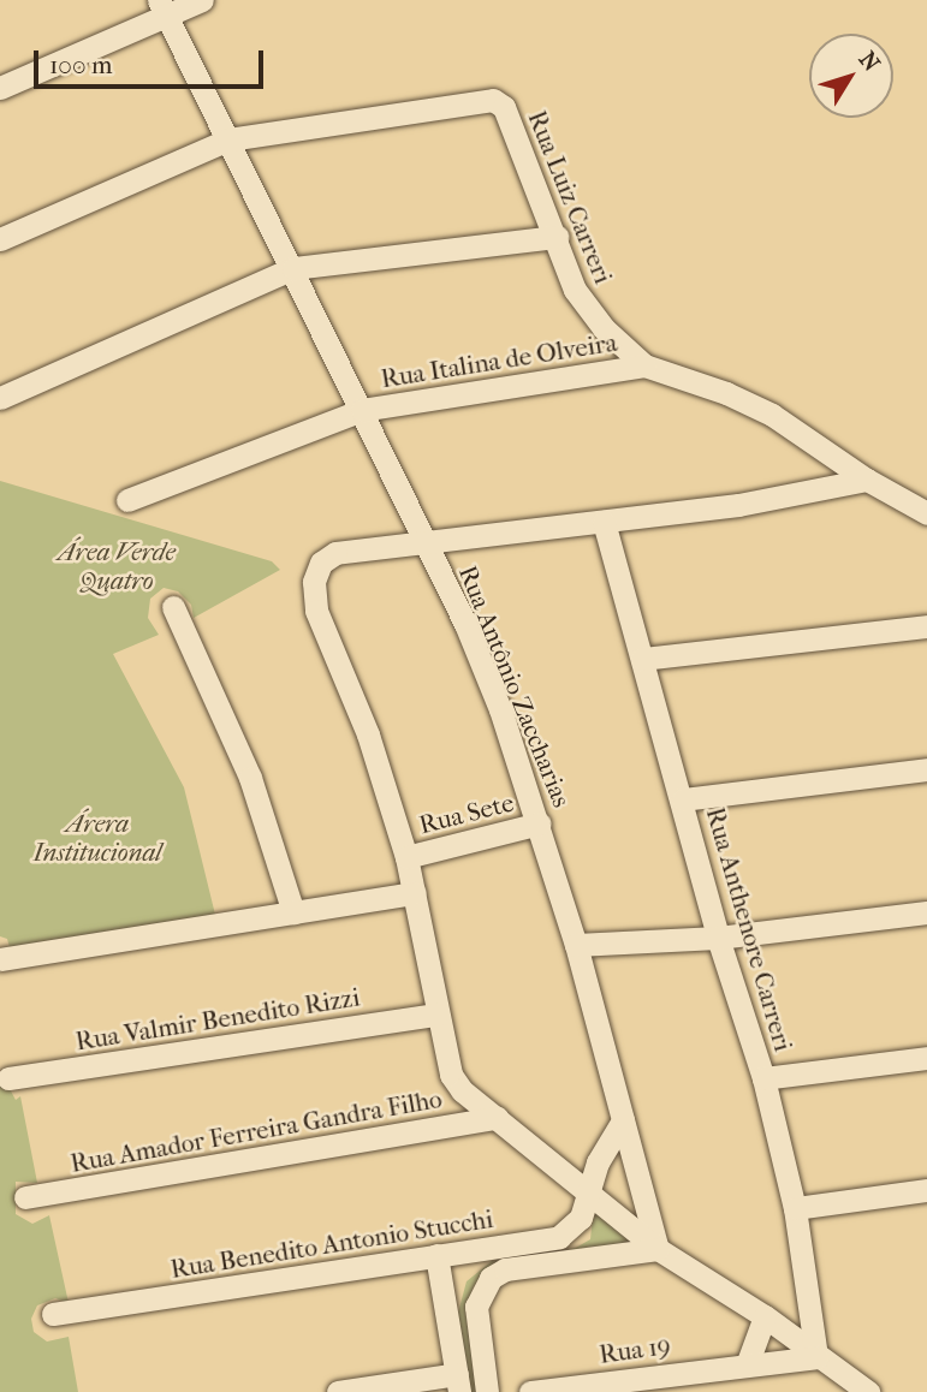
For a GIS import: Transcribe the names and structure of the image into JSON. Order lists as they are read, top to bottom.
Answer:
{
  "streets": {
    "street": [
      "Rua Luiz Carreri",
      "Rua Italina de Olveira",
      "Rua Antônio Zaccharias",
      "Rua Sete",
      "Rua Anthenore Carreri",
      "Rua Valmir Benedito Rizzi",
      "Rua Amador Ferreira Gandra Filho",
      "Rua Benedito Antonio Stucchi",
      "Rua 19"
    ]
  },
  "crossings": [
    ["Rua Luiz Carreri", "Rua Italina de Olveira"],
    ["Rua Luiz Carreri", "Rua Antônio Zaccharias"],
    ["Rua Italina de Olveira", "Rua Antônio Zaccharias"],
    ["Rua Antônio Zaccharias", "Rua Sete"],
    ["Rua Antônio Zaccharias", "Rua Benedito Antonio Stucchi"],
    ["Rua Anthenore Carreri", "Rua 19"]
  ],
  "parks": ["Área Verde Quatro", "Árera Institucional"],
  "scale_bar": "100 m",
  "north": "top right"
}
